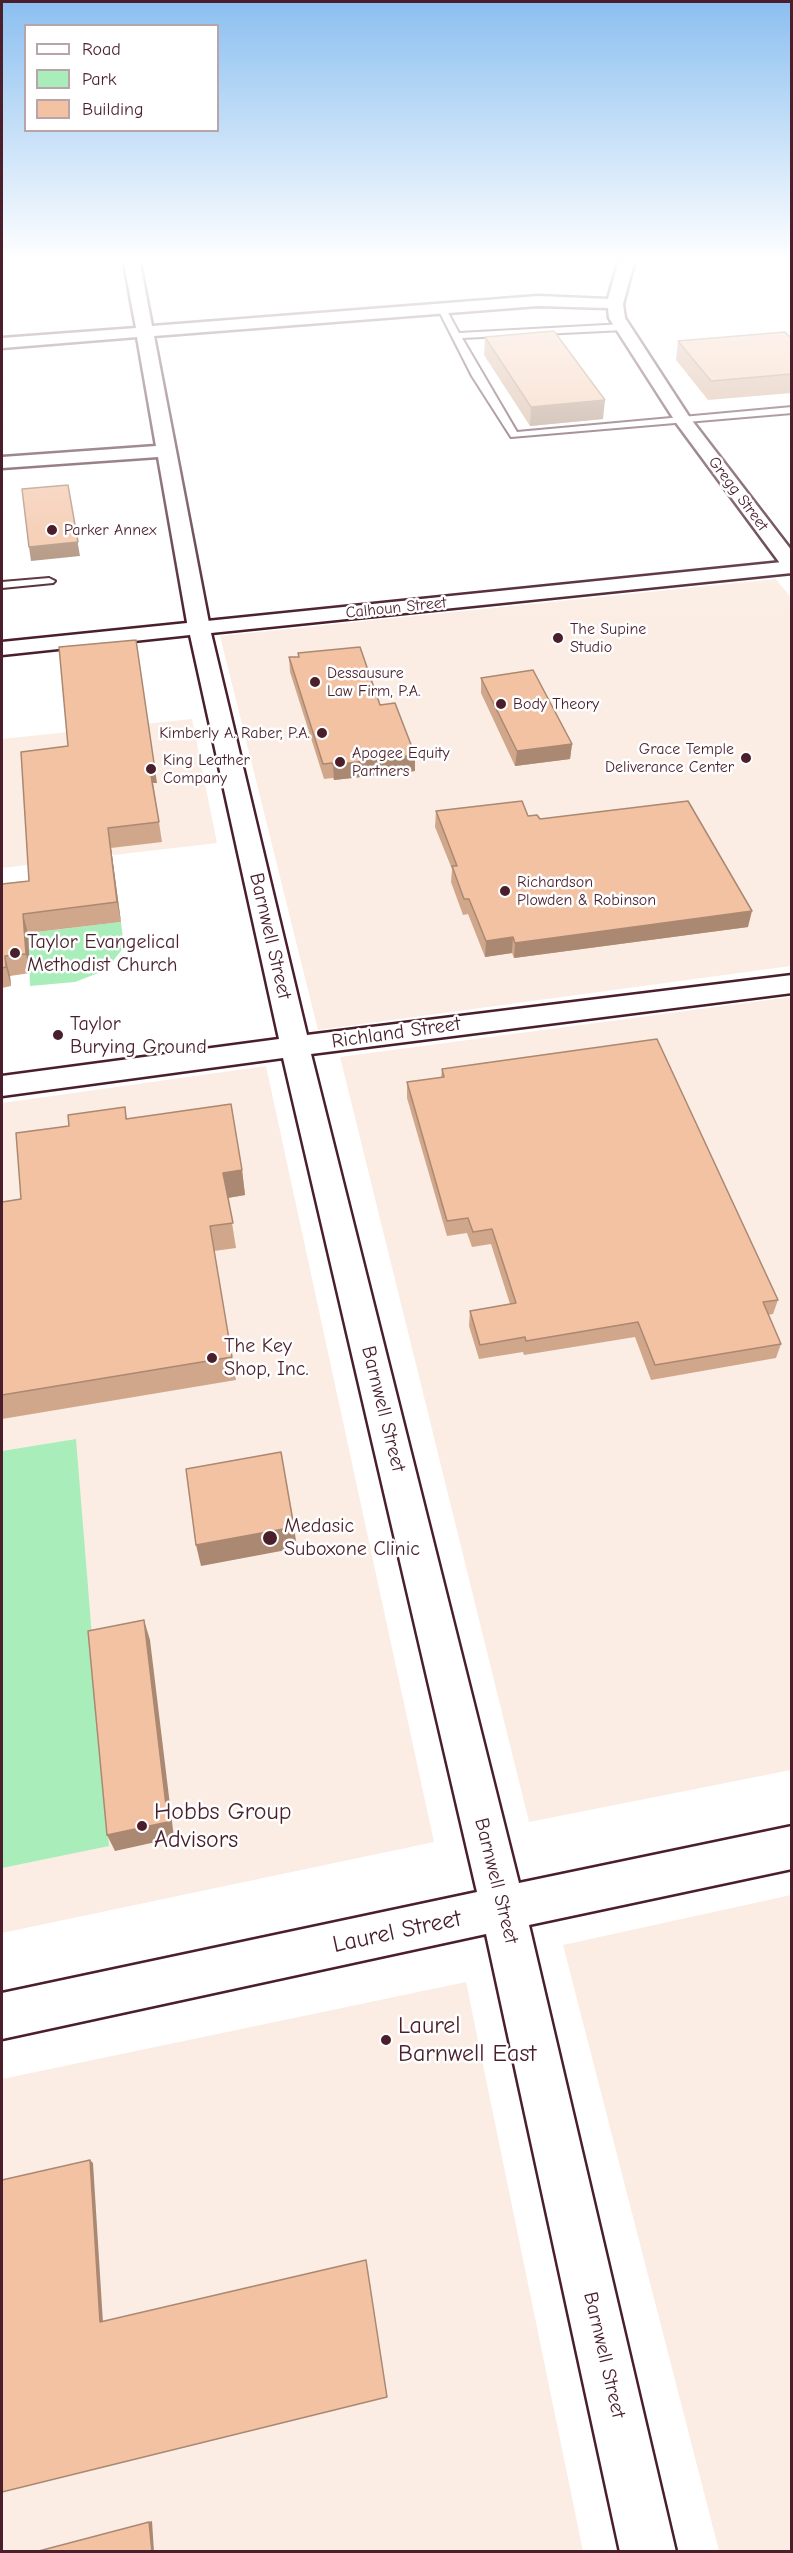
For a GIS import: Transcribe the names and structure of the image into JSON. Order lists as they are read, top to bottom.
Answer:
{
  "streets": {
    "street": [
      "Gregg Street",
      "Calhoun Street",
      "Barnwell Street",
      "Richland Street",
      "Laurel Street"
    ]
  },
  "crossings": [
    ["Gregg Street", "Calhoun Street"],
    ["Calhoun Street", "Barnwell Street"],
    ["Barnwell Street", "Richland Street"],
    ["Barnwell Street", "Laurel Street"]
  ],
  "places": [
    "Parker Annex",
    "The Supine Studio",
    "Dessausure Law Firm, P.A.",
    "Body Theory",
    "Kimberly A. Raber, P.A.",
    "Grace Temple Deliverance Center",
    "Apogee Equity Partners",
    "King Leather Company",
    "Richardson Plowden & Robinson",
    "Taylor Evangelical Methodist Church",
    "Taylor Burying Ground",
    "The Key Shop, Inc.",
    "Medasic Suboxone Clinic",
    "Hobbs Group Advisors",
    "Laurel Barnwell East"
  ],
  "legend": ["Road", "Park", "Building"]
}
